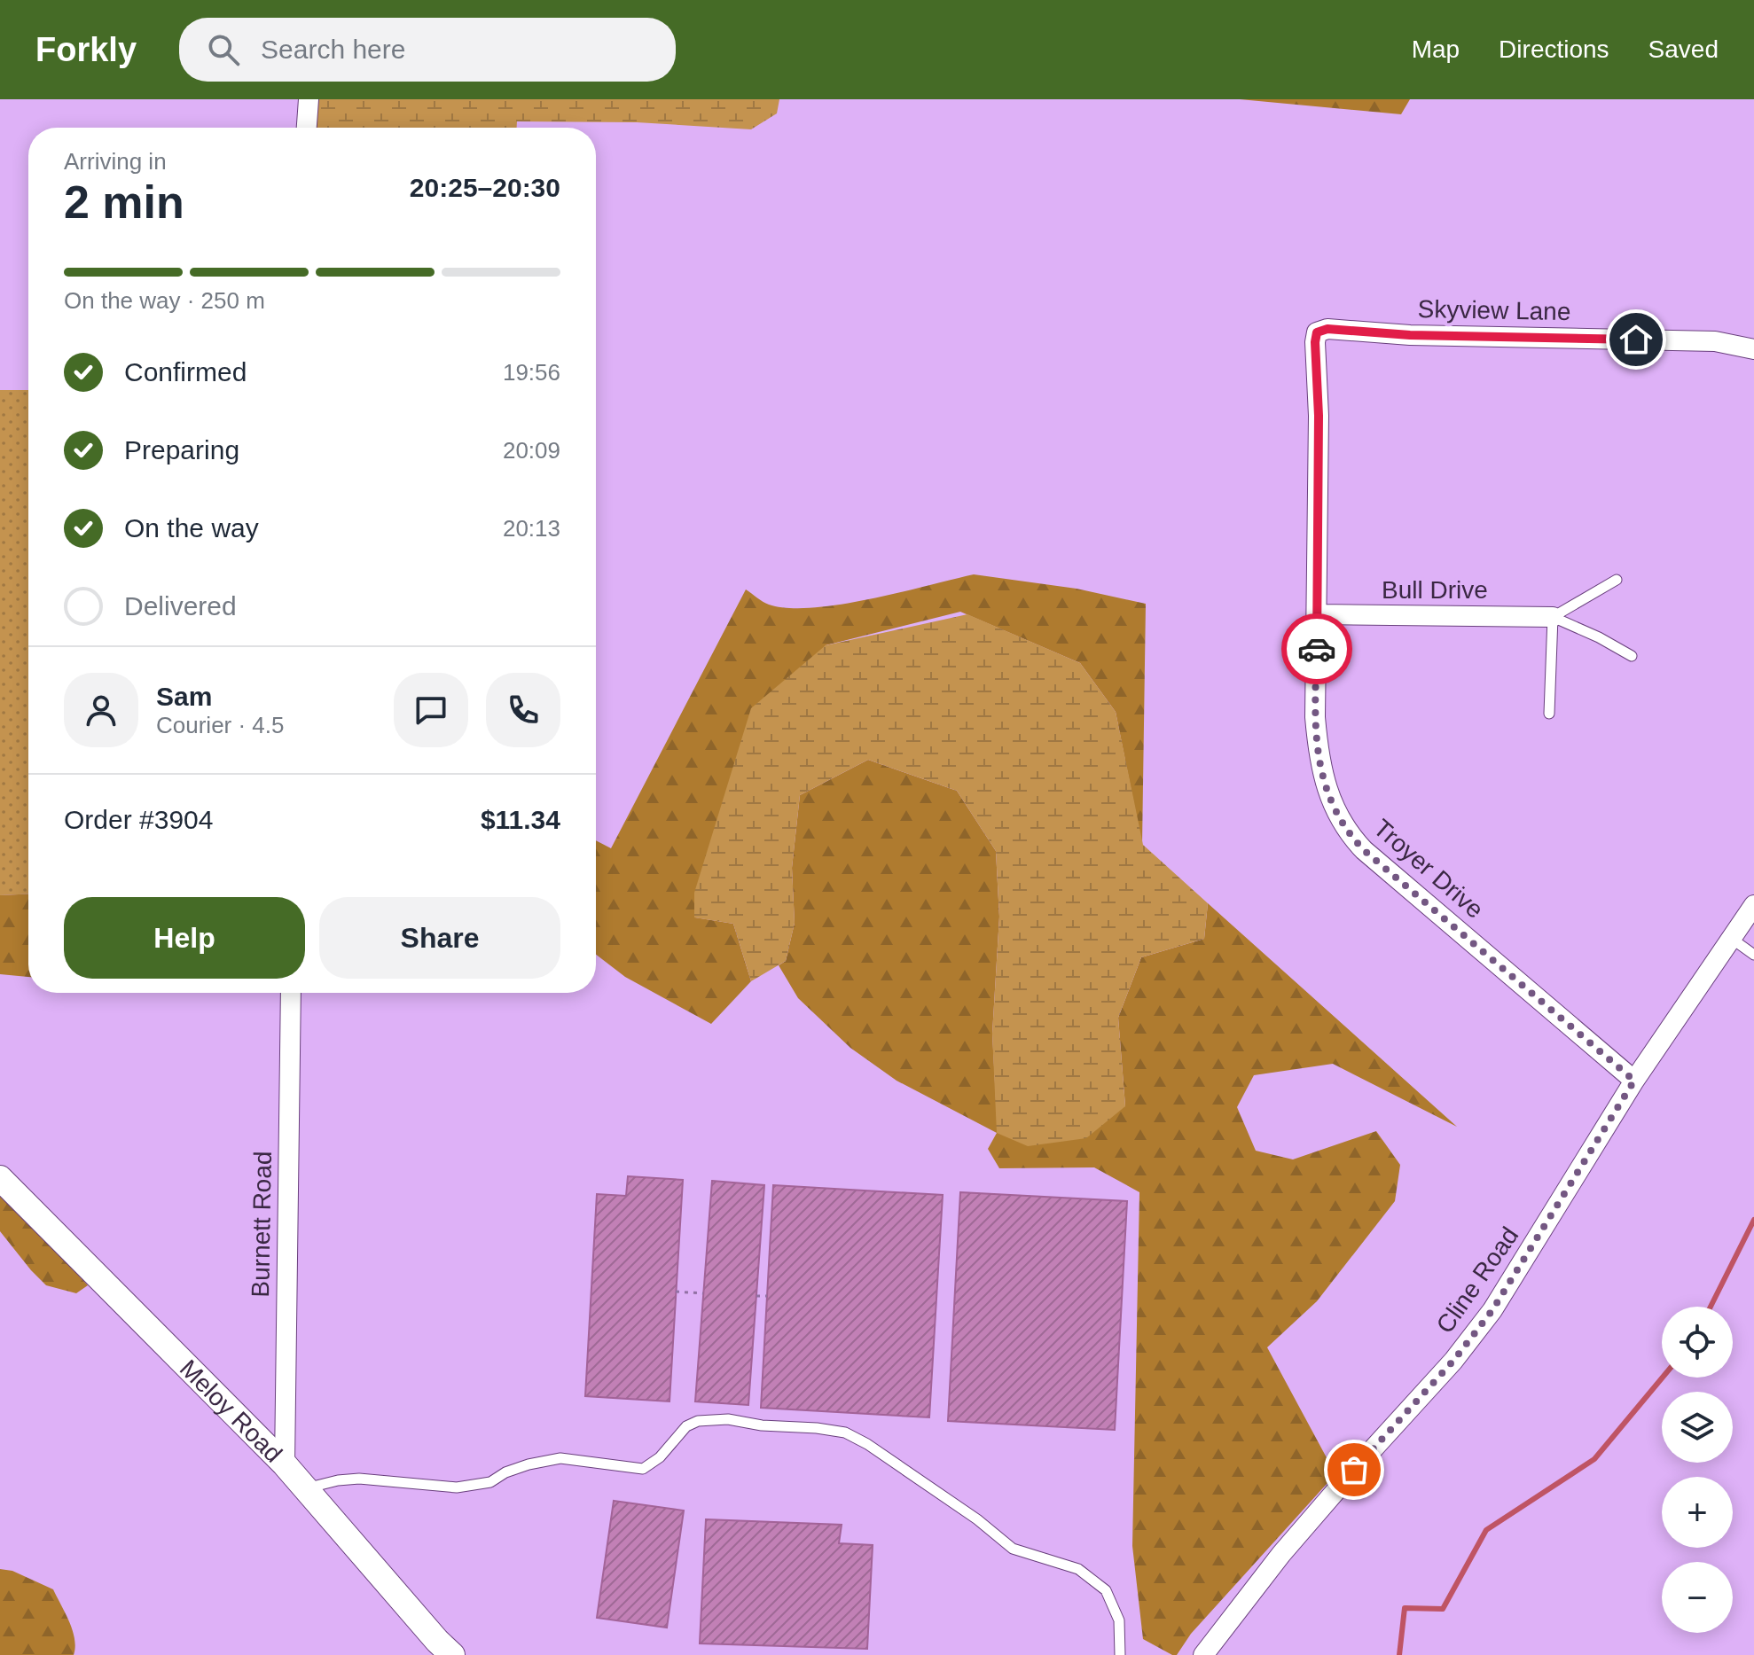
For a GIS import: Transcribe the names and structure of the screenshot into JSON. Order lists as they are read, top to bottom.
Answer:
{
  "streets": {
    "street": [
      "Skyview Lane",
      "Bull Drive",
      "Troyer Drive",
      "Burnett Road",
      "Cline Road",
      "Meloy Road"
    ]
  },
  "crossings": [
    ["Skyview Lane", "Troyer Drive"],
    ["Bull Drive", "Troyer Drive"],
    ["Troyer Drive", "Cline Road"],
    ["Burnett Road", "Meloy Road"]
  ],
  "page": {
    "header": "Forkly",
    "search": "Search here",
    "nav": ["Map", "Directions", "Saved"],
    "heading": ["2 min", "Arriving in", "20:25–20:30"],
    "panel": [
      "Sam",
      "Courier · 4.5",
      "Order #3904",
      "$11.34"
    ],
    "bar": "On the way · 250 m",
    "list": [
      ["Confirmed", "19:56"],
      ["Preparing", "20:09"],
      ["On the way", "20:13"],
      "Delivered"
    ],
    "buttons": ["Help", "Share"],
    "map_buttons": ["+", "−"]
  }
}
